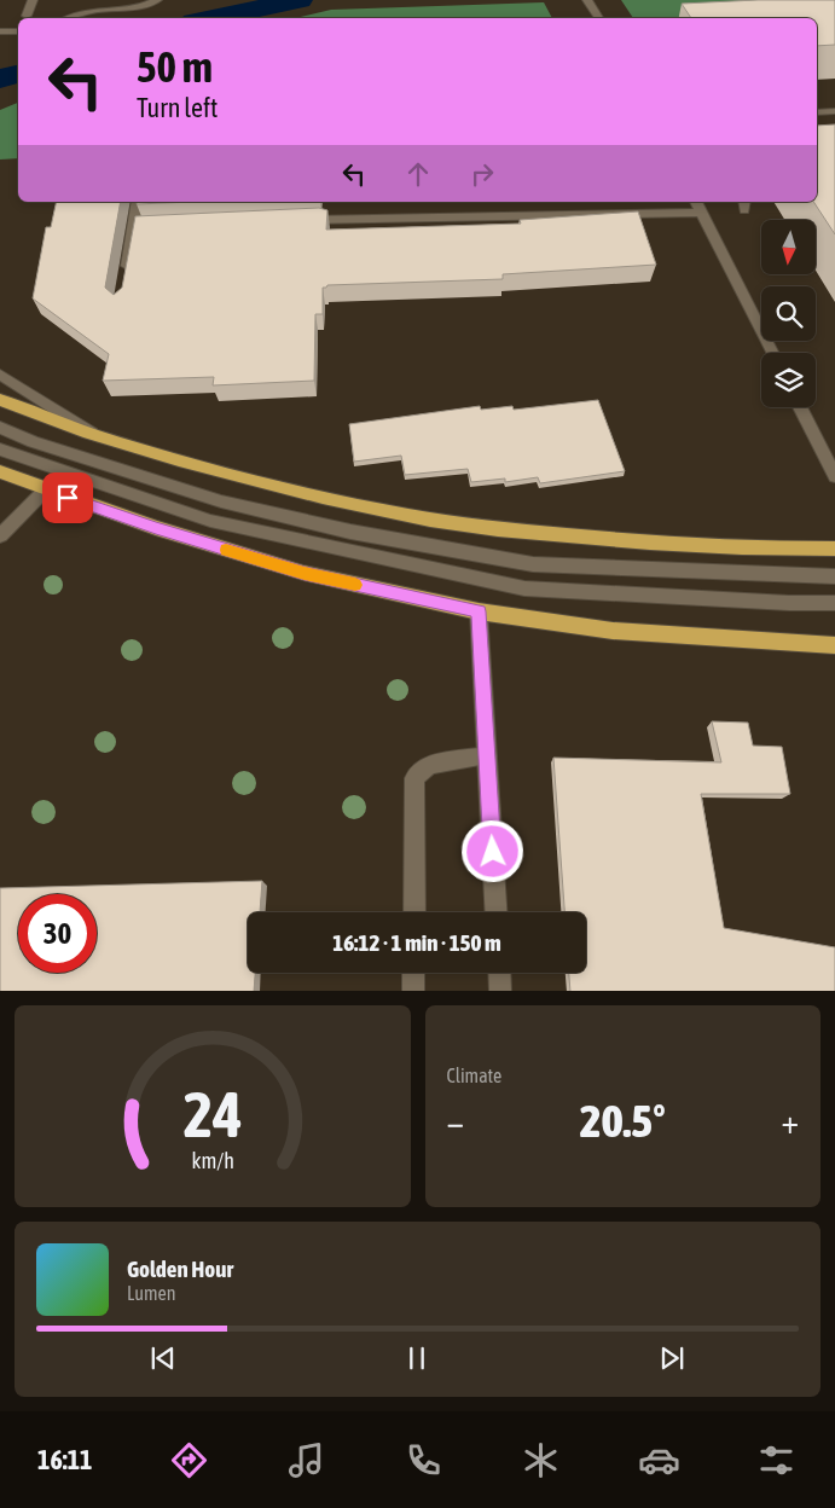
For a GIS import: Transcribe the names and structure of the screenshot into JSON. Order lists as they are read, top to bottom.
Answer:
{
  "north": "bottom",
  "page": {
    "turn": ["50 m", "Turn left"],
    "limit": "30",
    "trip": "16:12 · 1 min · 150 m",
    "tile": "Climate",
    "heat": ["−", "20.5°", "+"],
    "song": ["Golden Hour", "Lumen"],
    "tabs": "16:11",
    "gauge": ["24", "km/h"]
  }
}
